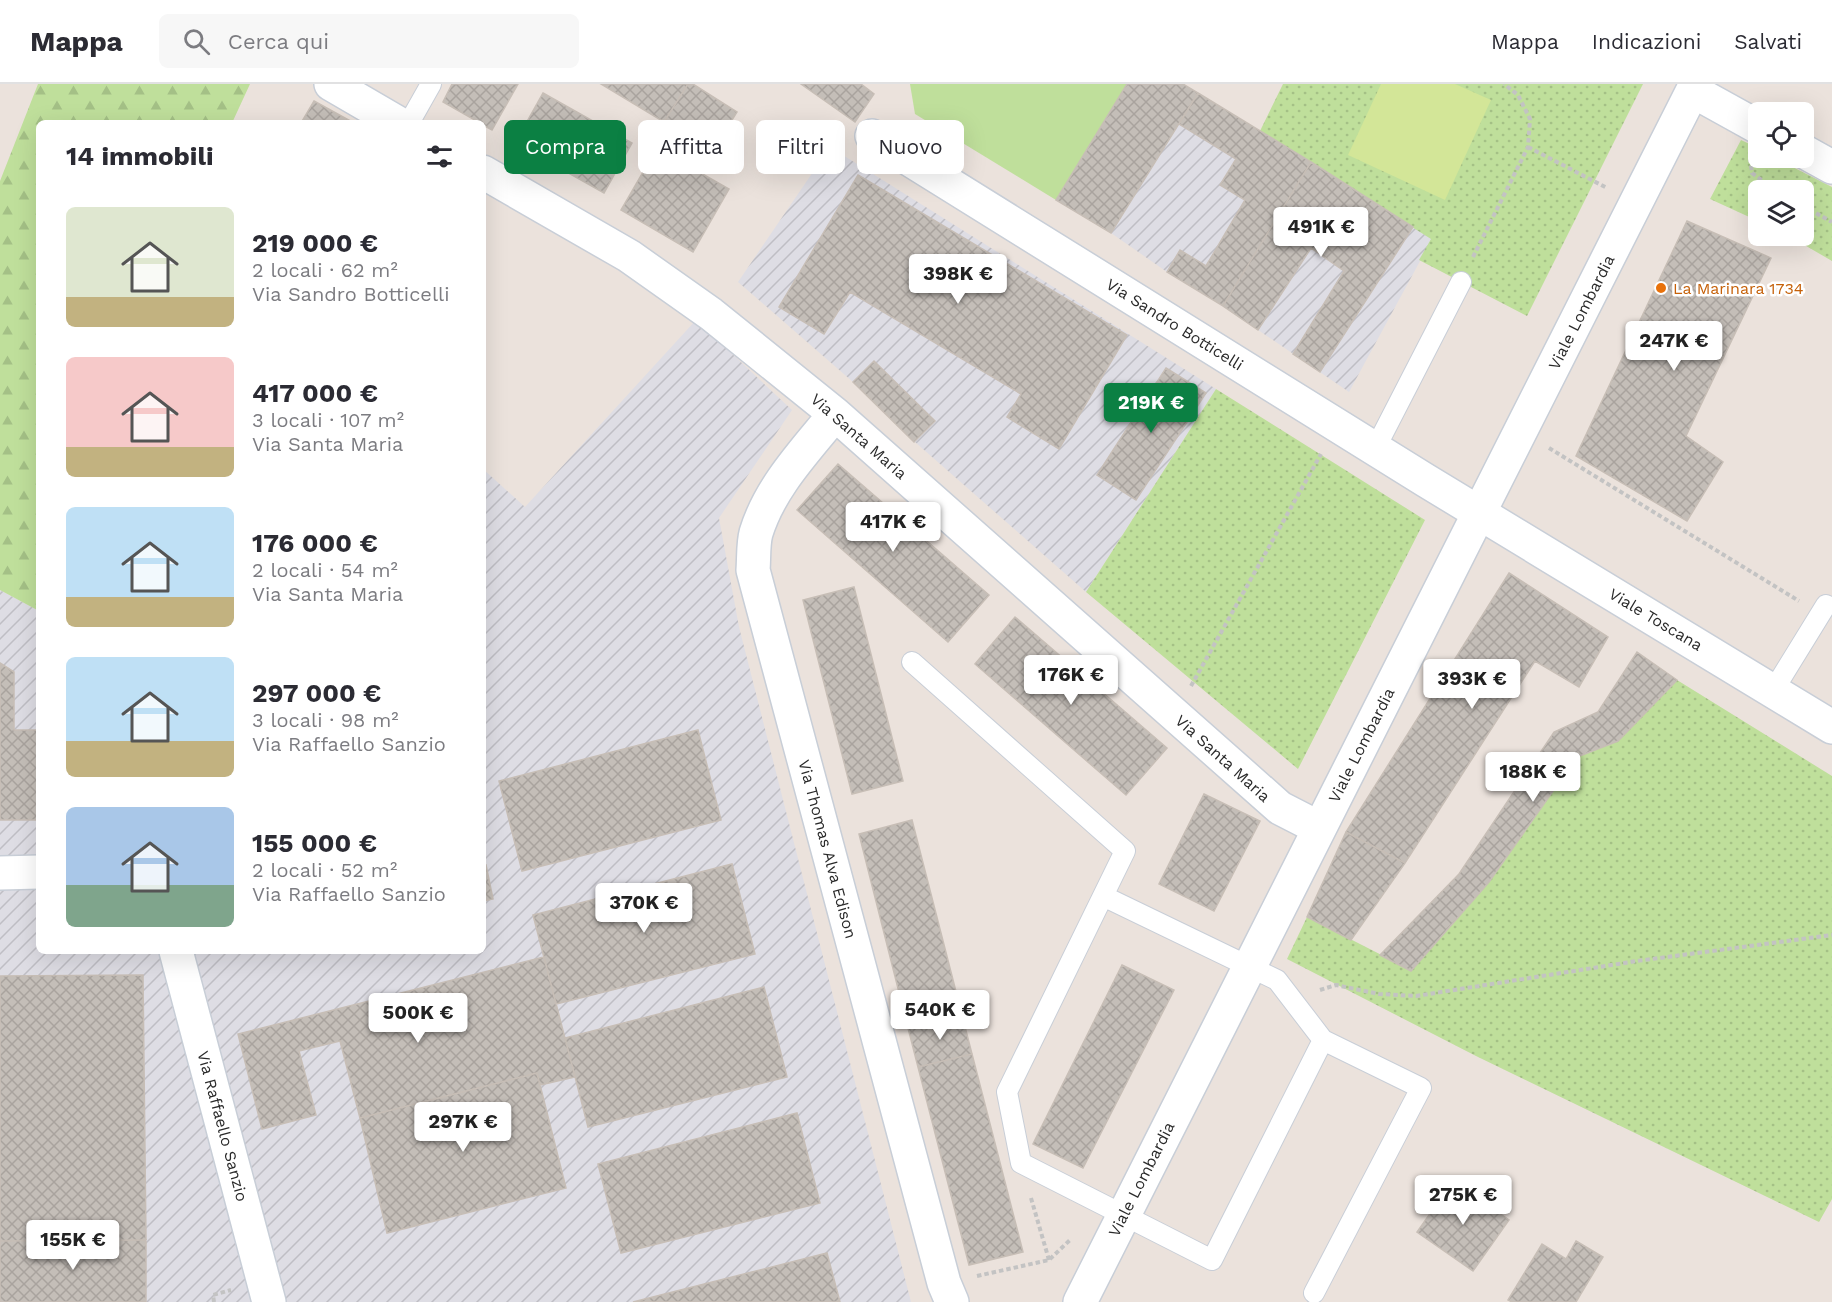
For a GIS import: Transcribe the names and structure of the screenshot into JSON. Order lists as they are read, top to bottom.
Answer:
{
  "streets": {
    "street": [
      "Viale Lombardia",
      "Via Sandro Botticelli",
      "Via Santa Maria",
      "Viale Toscana",
      "Via Thomas Alva Edison",
      "Via Raffaello Sanzio"
    ]
  },
  "crossings": [
    ["Viale Lombardia", "Via Sandro Botticelli"],
    ["Viale Lombardia", "Via Santa Maria"],
    ["Viale Lombardia", "Viale Toscana"],
    ["Via Sandro Botticelli", "Viale Toscana"],
    ["Via Santa Maria", "Via Thomas Alva Edison"]
  ],
  "places": ["La Marinara 1734"],
  "page": {
    "header": "Mappa",
    "search": "Cerca qui",
    "nav": ["Mappa", "Indicazioni", "Salvati"],
    "chip": [
      "Compra",
      "Affitta",
      "Filtri",
      "Nuovo"
    ],
    "heading": "14 immobili",
    "list": [
      {
        "name": "219 000 €",
        "note": "2 locali · 62 m² · Via Sandro Botticelli"
      },
      {
        "name": "417 000 €",
        "note": "3 locali · 107 m² · Via Santa Maria"
      },
      {
        "name": "176 000 €",
        "note": "2 locali · 54 m² · Via Santa Maria"
      },
      {
        "name": "297 000 €",
        "note": "3 locali · 98 m² · Via Raffaello Sanzio"
      },
      {
        "name": "155 000 €",
        "note": "2 locali · 52 m² · Via Raffaello Sanzio"
      }
    ],
    "price": [
      "491K €",
      "398K €",
      "247K €",
      "219K €",
      "417K €",
      "176K €",
      "393K €",
      "188K €",
      "370K €",
      "540K €",
      "500K €",
      "297K €",
      "275K €",
      "155K €"
    ]
  }
}
